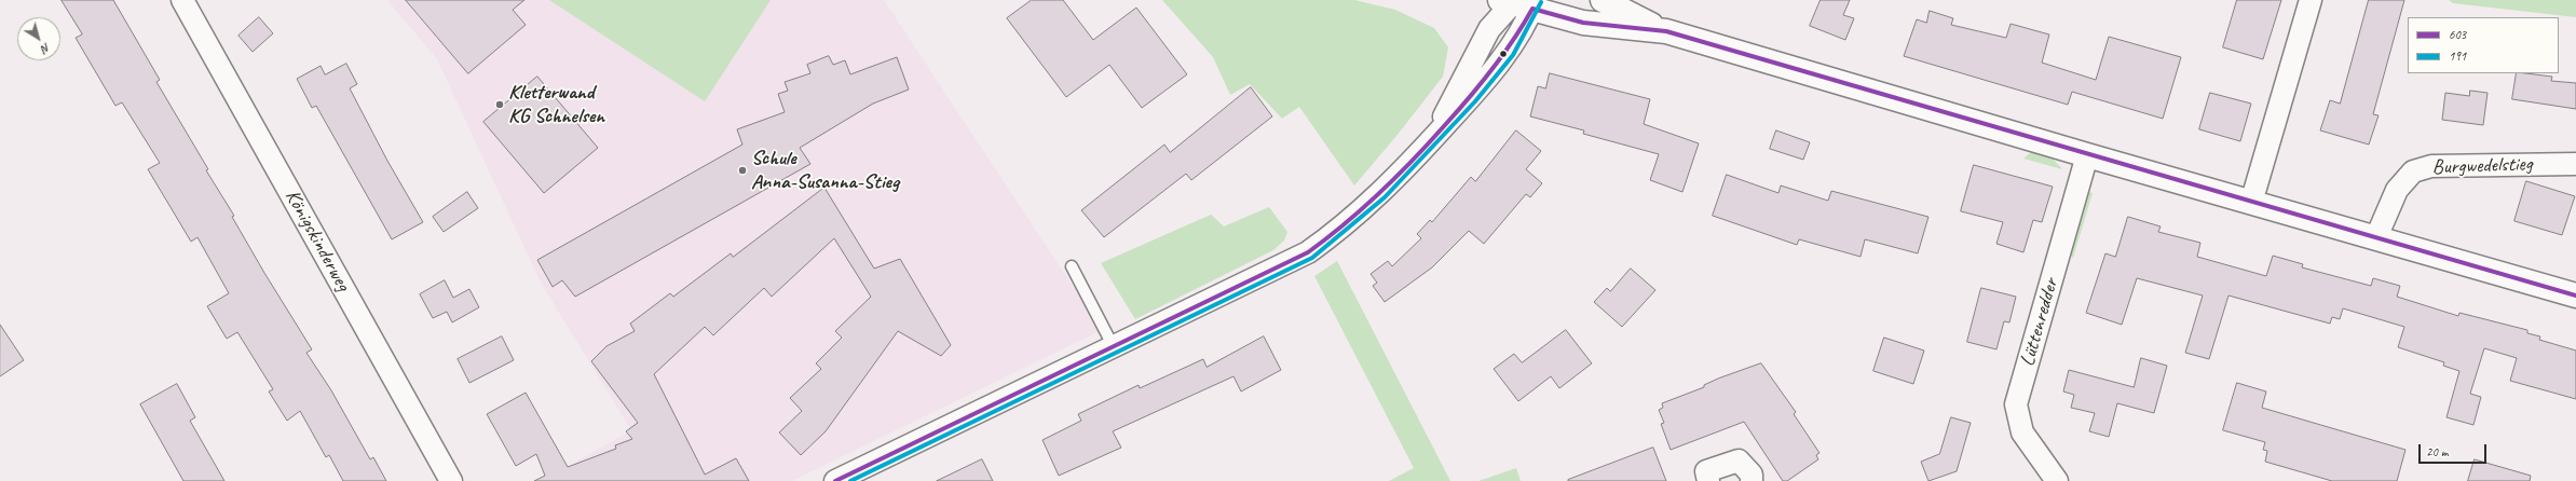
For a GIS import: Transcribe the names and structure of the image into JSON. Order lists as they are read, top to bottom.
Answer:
{
  "streets": {
    "street": ["Burgwedelstieg", "Königskinderweg", "Lüttenredder"]
  },
  "places": ["Kletterwand KG Schnelsen", "Schule Anna-Susanna-Stieg"],
  "lines": ["transit line 191", "transit line 603"],
  "legend": ["603", "191"],
  "scale_bar": "20 m",
  "north": "bottom right"
}
